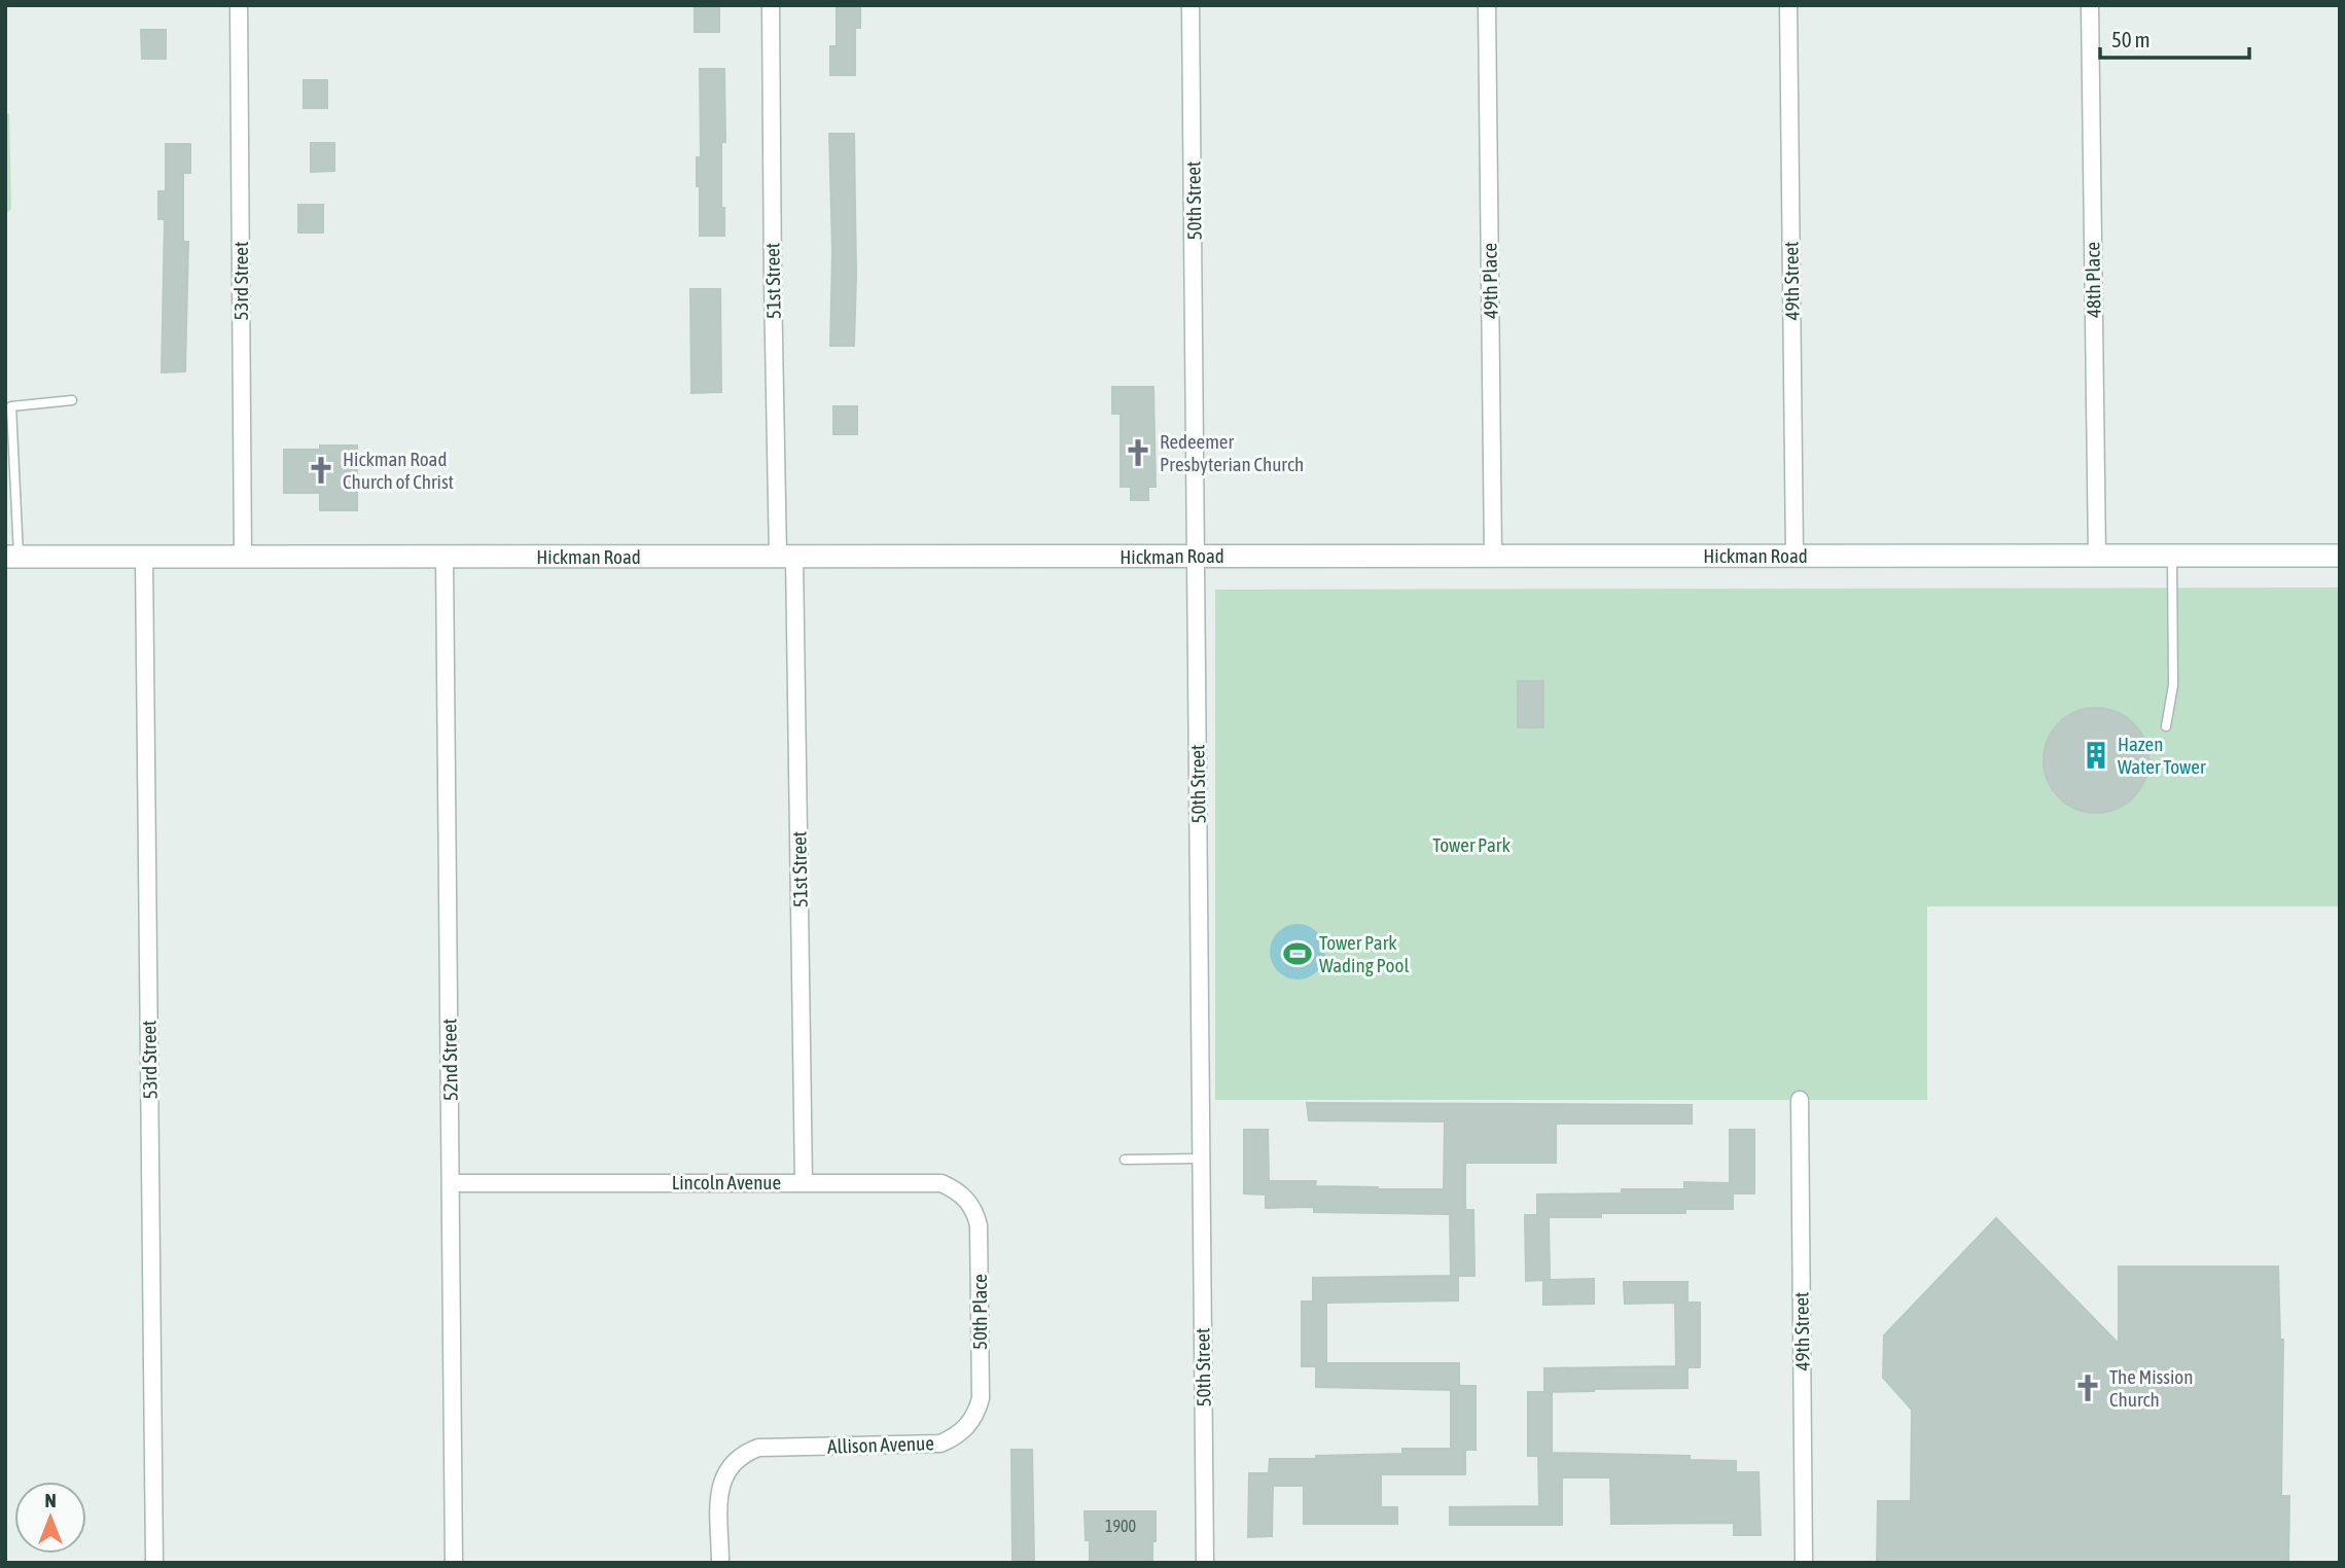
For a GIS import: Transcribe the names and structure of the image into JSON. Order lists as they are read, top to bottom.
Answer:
{
  "streets": {
    "main road": ["Hickman Road"],
    "street": [
      "50th Street",
      "48th Place",
      "53rd Street",
      "51st Street",
      "49th Place",
      "49th Street",
      "52nd Street",
      "Lincoln Avenue",
      "50th Place",
      "Allison Avenue"
    ]
  },
  "crossings": [
    ["50th Street", "Hickman Road"],
    ["48th Place", "Hickman Road"],
    ["53rd Street", "Hickman Road"],
    ["51st Street", "Hickman Road"],
    ["51st Street", "Lincoln Avenue"],
    ["49th Place", "Hickman Road"],
    ["49th Street", "Hickman Road"],
    ["Hickman Road", "52nd Street"],
    ["52nd Street", "Lincoln Avenue"],
    ["Lincoln Avenue", "50th Place"],
    ["50th Place", "Allison Avenue"]
  ],
  "parks": ["Tower Park"],
  "places": {
    "church": ["Redeemer Presbyterian Church", "Hickman Road Church of Christ", "The Mission Church"],
    "building": ["Hazen Water Tower"],
    "sports": ["Tower Park Wading Pool"]
  },
  "house_numbers": ["1900"],
  "scale_bar": "50 m",
  "north": "top"
}
